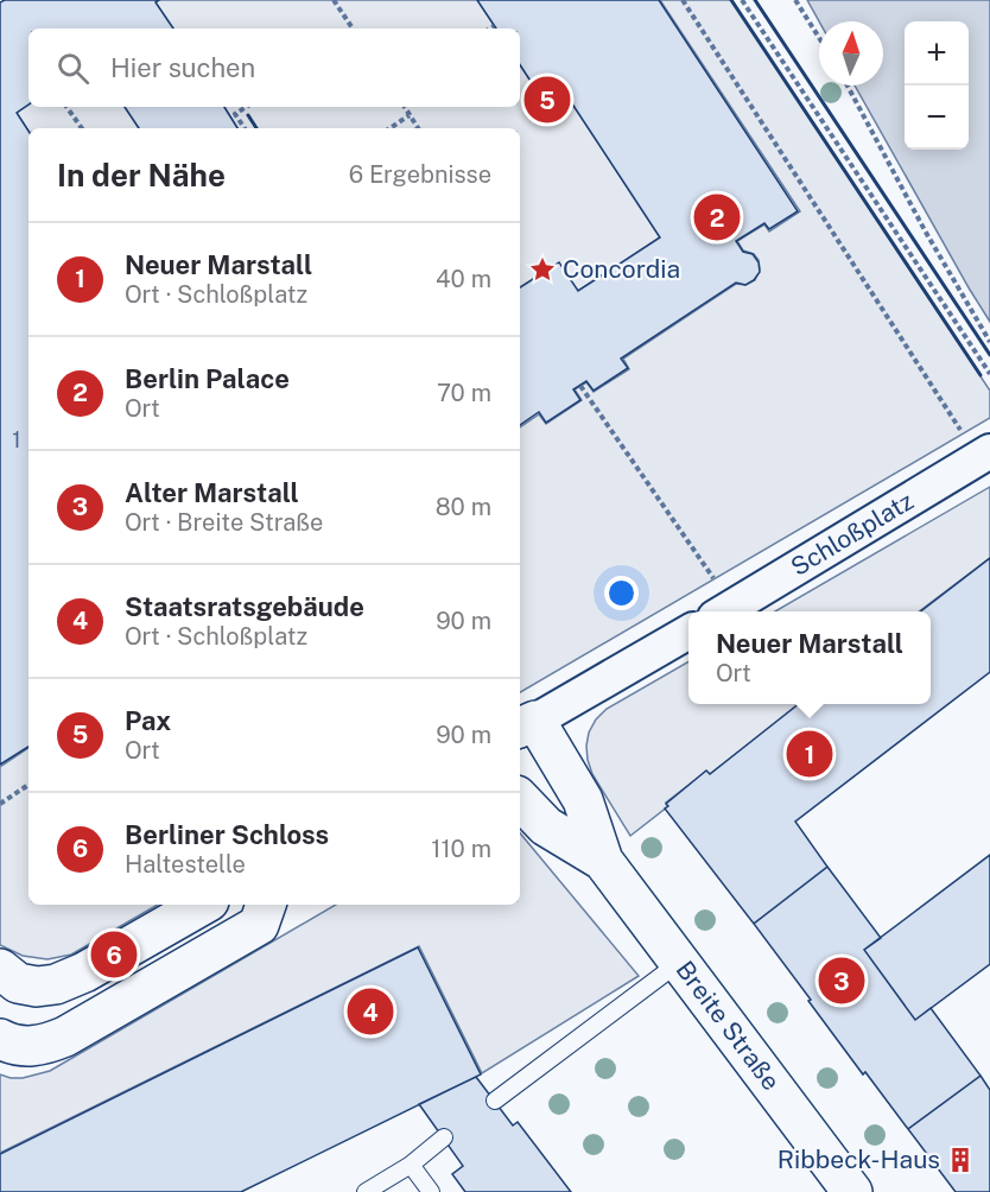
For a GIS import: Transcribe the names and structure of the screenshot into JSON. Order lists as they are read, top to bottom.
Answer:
{
  "streets": {
    "street": ["Schloßplatz", "Breite Straße"]
  },
  "places": {
    "place": ["Concordia"],
    "building": ["Ribbeck-Haus"]
  },
  "house_numbers": ["1"],
  "north": "top",
  "page": {
    "map_buttons": ["+", "−"],
    "search": "Hier suchen",
    "pins": [
      "5",
      "2",
      "1",
      "6",
      "3",
      "4"
    ],
    "heading": ["In der Nähe", "6 Ergebnisse"],
    "list": [
      {
        "mark": "1",
        "name": "Neuer Marstall",
        "note": "Ort · Schloßplatz",
        "value": "40 m"
      },
      {
        "mark": "2",
        "name": "Berlin Palace",
        "note": "Ort",
        "value": "70 m"
      },
      {
        "mark": "3",
        "name": "Alter Marstall",
        "note": "Ort · Breite Straße",
        "value": "80 m"
      },
      {
        "mark": "4",
        "name": "Staatsratsgebäude",
        "note": "Ort · Schloßplatz",
        "value": "90 m"
      },
      {
        "mark": "5",
        "name": "Pax",
        "note": "Ort",
        "value": "90 m"
      },
      {
        "mark": "6",
        "name": "Berliner Schloss",
        "note": "Haltestelle",
        "value": "110 m"
      }
    ],
    "popup": ["Neuer Marstall", "Ort"]
  }
}
